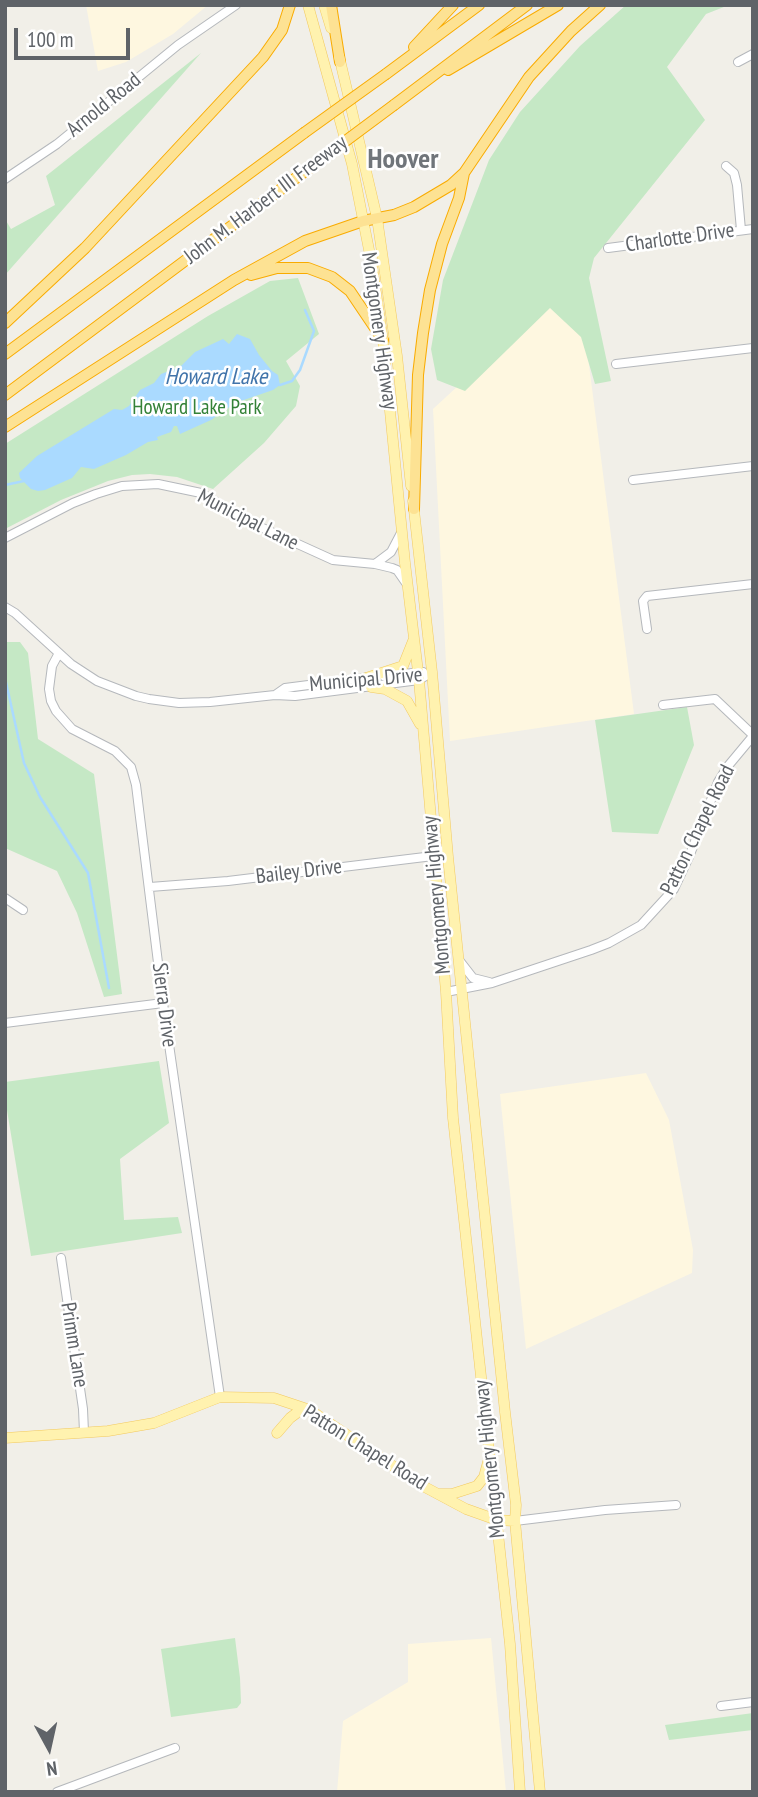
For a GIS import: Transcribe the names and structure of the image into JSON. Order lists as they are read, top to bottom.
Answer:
{
  "streets": {
    "highway": ["John M. Harbert III Freeway"],
    "main road": ["Montgomery Highway", "Patton Chapel Road"],
    "street": [
      "Arnold Road",
      "Charlotte Drive",
      "Municipal Lane",
      "Municipal Drive",
      "Bailey Drive",
      "Sierra Drive",
      "Primm Lane"
    ]
  },
  "crossings": [
    ["Montgomery Highway", "Municipal Lane"],
    ["Montgomery Highway", "Municipal Drive"],
    ["Montgomery Highway", "Patton Chapel Road"],
    ["Montgomery Highway", "Bailey Drive"],
    ["Municipal Drive", "Sierra Drive"],
    ["Patton Chapel Road", "Sierra Drive"],
    ["Patton Chapel Road", "Primm Lane"],
    ["Bailey Drive", "Sierra Drive"]
  ],
  "districts": ["Hoover"],
  "water": ["Howard Lake"],
  "parks": ["Howard Lake Park"],
  "scale_bar": "100 m",
  "north": "bottom"
}
